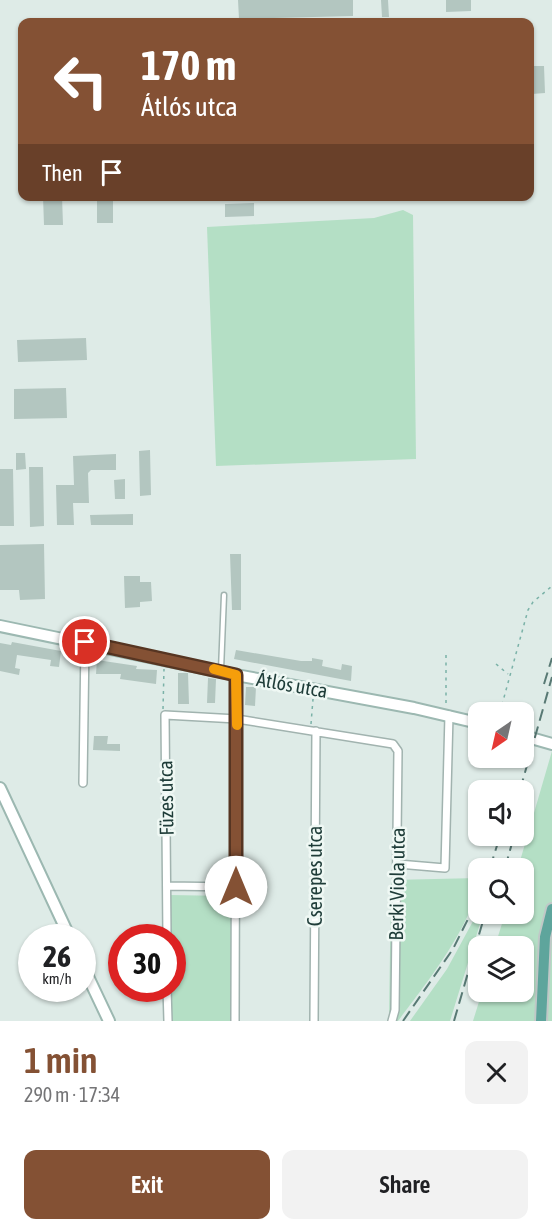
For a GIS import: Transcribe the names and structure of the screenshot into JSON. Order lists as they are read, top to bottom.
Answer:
{
  "streets": {
    "street": [
      "Átlós utca",
      "Füzes utca",
      "Cserepes utca",
      "Berki Viola utca"
    ]
  },
  "crossings": [
    ["Cserepes utca", "Berki Viola utca"]
  ],
  "north": "bottom left",
  "page": {
    "turn": ["170 m", "Átlós utca"],
    "then": "Then",
    "speed": "26 km/h",
    "limit": "30",
    "heading": ["1 min", "290 m · 17:34"],
    "buttons": ["Exit", "Share"]
  }
}
